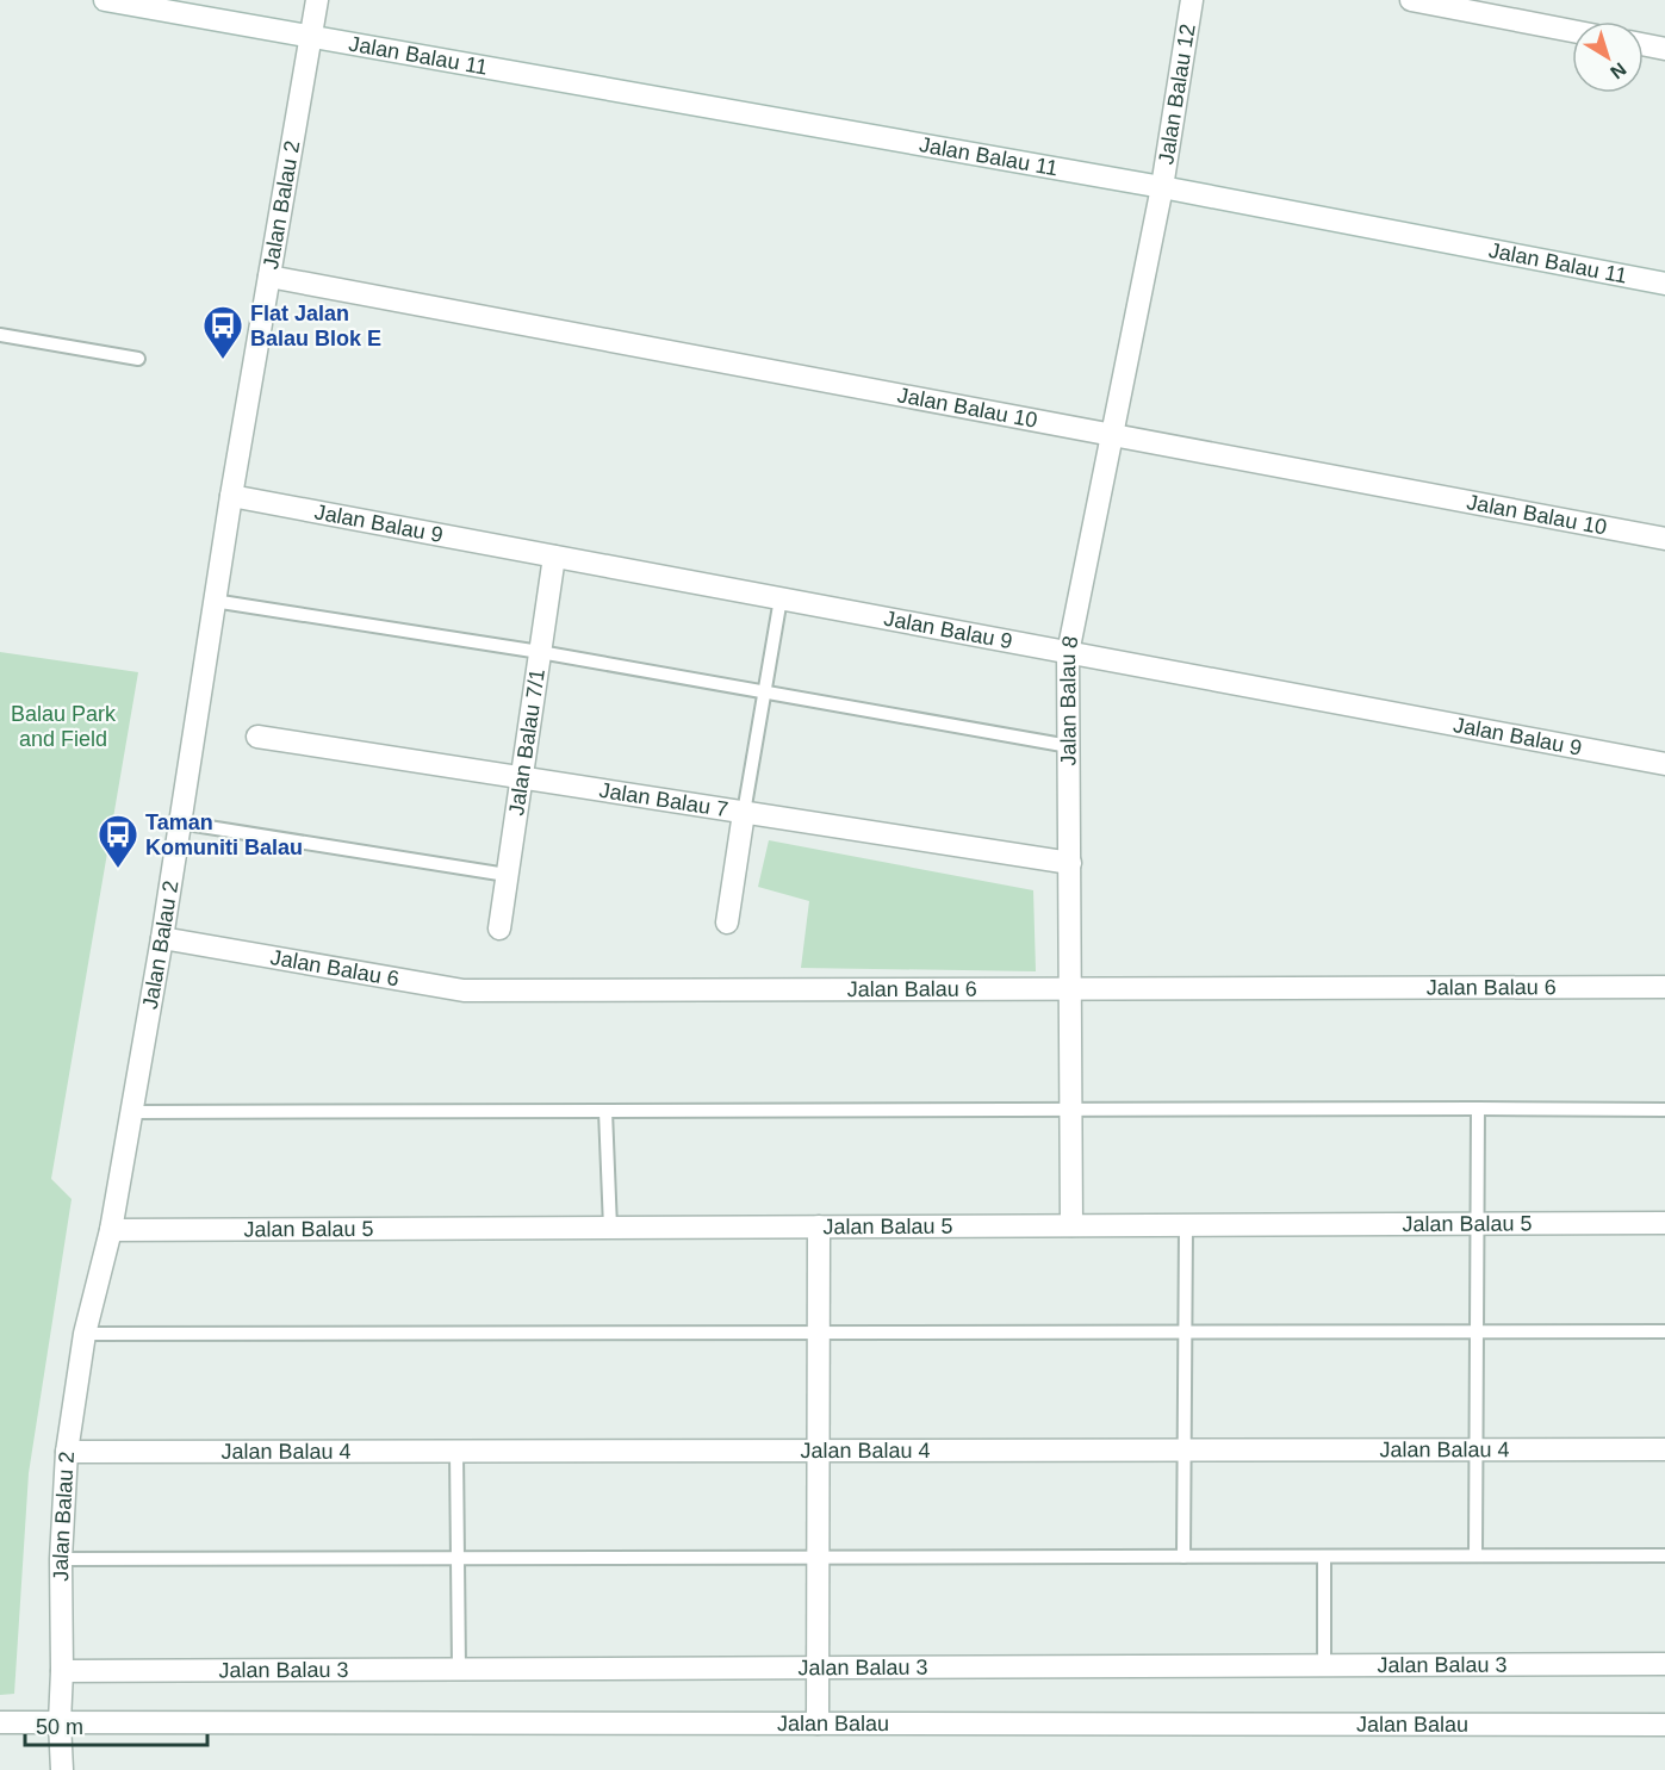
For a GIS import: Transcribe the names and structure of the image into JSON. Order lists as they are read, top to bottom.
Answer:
{
  "streets": {
    "street": [
      "Jalan Balau 11",
      "Jalan Balau 12",
      "Jalan Balau 2",
      "Jalan Balau 10",
      "Jalan Balau 9",
      "Jalan Balau 8",
      "Jalan Balau 7/1",
      "Jalan Balau 7",
      "Jalan Balau 6",
      "Jalan Balau 5",
      "Jalan Balau 4",
      "Jalan Balau 3",
      "Jalan Balau"
    ]
  },
  "crossings": [
    ["Jalan Balau 11", "Jalan Balau 12"],
    ["Jalan Balau 11", "Jalan Balau 2"],
    ["Jalan Balau 11", "Jalan Balau 8"],
    ["Jalan Balau 12", "Jalan Balau 8"],
    ["Jalan Balau 2", "Jalan Balau 10"],
    ["Jalan Balau 2", "Jalan Balau 9"],
    ["Jalan Balau 2", "Jalan Balau 6"],
    ["Jalan Balau 2", "Jalan Balau 5"],
    ["Jalan Balau 2", "Jalan Balau 4"],
    ["Jalan Balau 2", "Jalan Balau 3"],
    ["Jalan Balau 2", "Jalan Balau"],
    ["Jalan Balau 10", "Jalan Balau 8"],
    ["Jalan Balau 9", "Jalan Balau 8"],
    ["Jalan Balau 9", "Jalan Balau 7/1"],
    ["Jalan Balau 8", "Jalan Balau 7"],
    ["Jalan Balau 8", "Jalan Balau 6"],
    ["Jalan Balau 8", "Jalan Balau 5"],
    ["Jalan Balau 7/1", "Jalan Balau 7"]
  ],
  "parks": ["Balau Park and Field"],
  "places": {
    "bus stop": ["Flat Jalan Balau Blok E", "Taman Komuniti Balau"]
  },
  "scale_bar": "50 m",
  "north": "bottom right"
}
